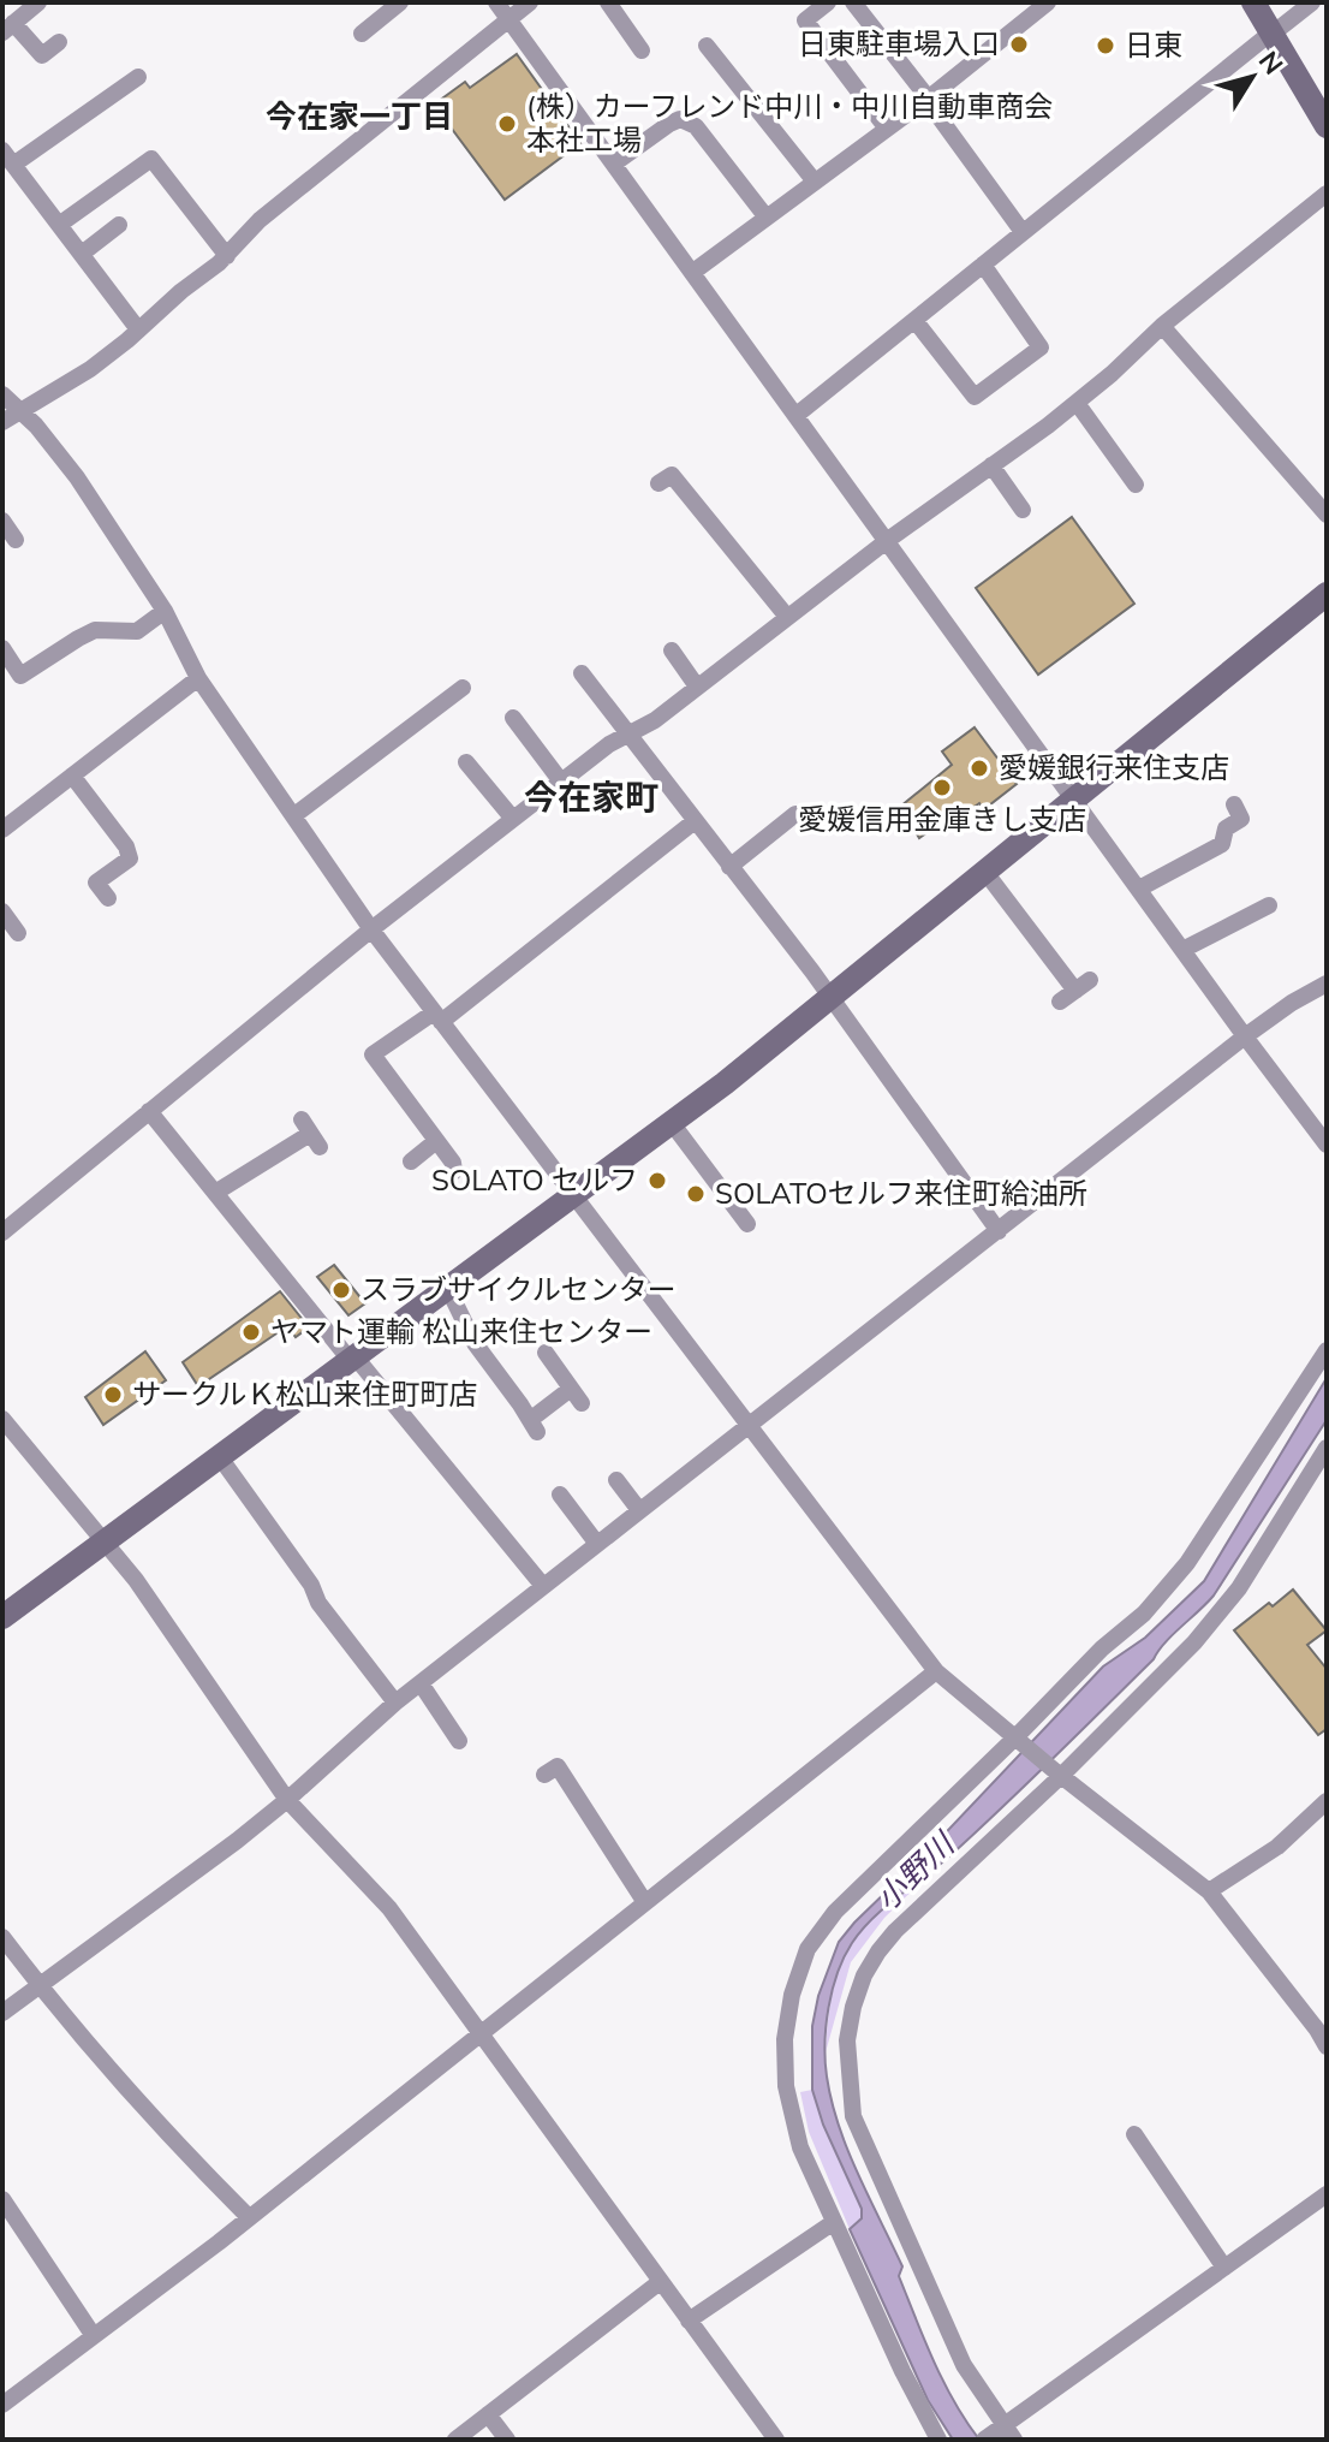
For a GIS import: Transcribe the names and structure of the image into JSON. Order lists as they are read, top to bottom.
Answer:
{
  "districts": ["今在家一丁目", "今在家町"],
  "water": ["小野川"],
  "places": [
    "日東駐車場入口",
    "日東",
    "(株）カーフレンド中川・中川自動車商会 本社工場",
    "愛媛銀行来住支店",
    "愛媛信用金庫きし支店",
    "SOLATO セルフ",
    "SOLATOセルフ来住町給油所",
    "スラブサイクルセンター",
    "ヤマト運輸 松山来住センター",
    "サークルＫ松山来住町町店"
  ],
  "north": "top right"
}
